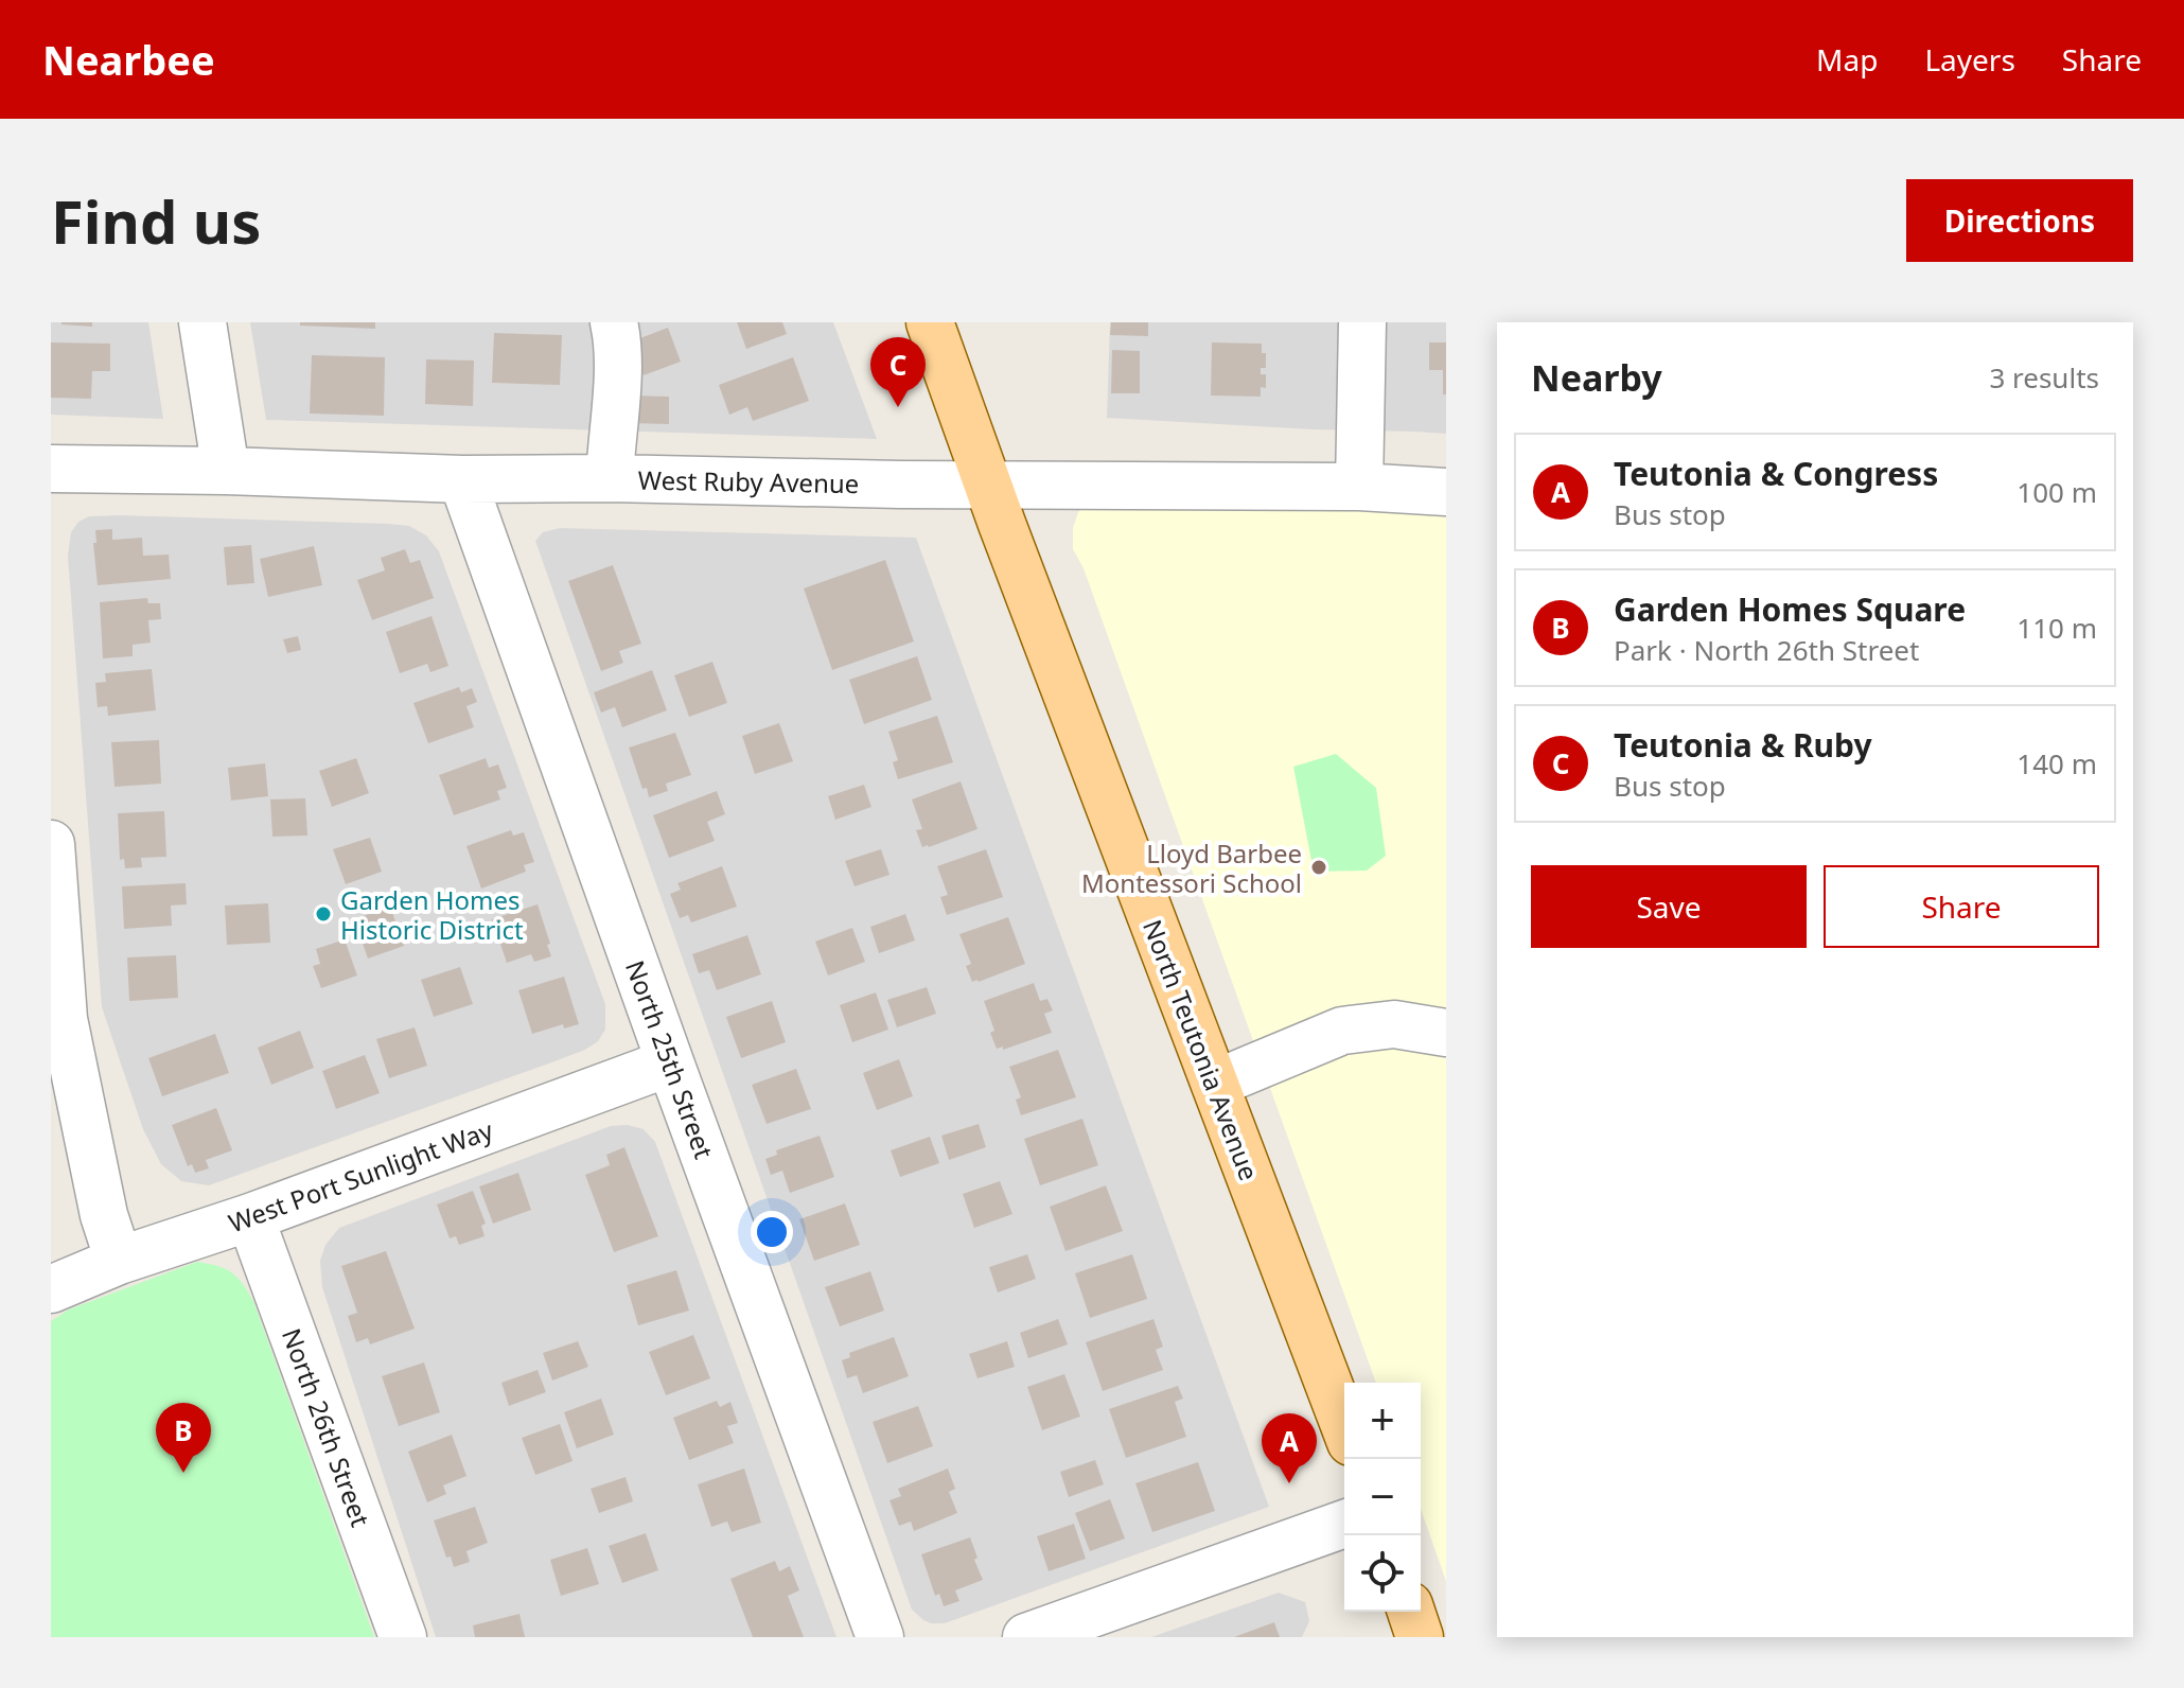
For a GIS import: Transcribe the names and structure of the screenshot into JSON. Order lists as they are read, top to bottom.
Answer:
{
  "streets": {
    "main road": ["North Teutonia Avenue"],
    "street": [
      "West Ruby Avenue",
      "North 25th Street",
      "West Port Sunlight Way",
      "North 26th Street"
    ]
  },
  "crossings": [
    ["West Ruby Avenue", "North Teutonia Avenue"],
    ["West Ruby Avenue", "North 25th Street"],
    ["North 25th Street", "West Port Sunlight Way"],
    ["West Port Sunlight Way", "North 26th Street"]
  ],
  "places": ["Lloyd Barbee Montessori School", "Garden Homes Historic District"],
  "page": {
    "header": "Nearbee",
    "nav": ["Map", "Layers", "Share"],
    "buttons": [
      "Directions",
      ["Save", "Share"]
    ],
    "title": "Find us",
    "heading": ["Nearby", "3 results"],
    "pins": ["C", "B", "A"],
    "list": [
      {
        "mark": "A",
        "name": "Teutonia & Congress",
        "note": "Bus stop",
        "value": "100 m"
      },
      {
        "mark": "B",
        "name": "Garden Homes Square",
        "note": "Park · North 26th Street",
        "value": "110 m"
      },
      {
        "mark": "C",
        "name": "Teutonia & Ruby",
        "note": "Bus stop",
        "value": "140 m"
      }
    ],
    "map_buttons": ["+", "−"]
  }
}
